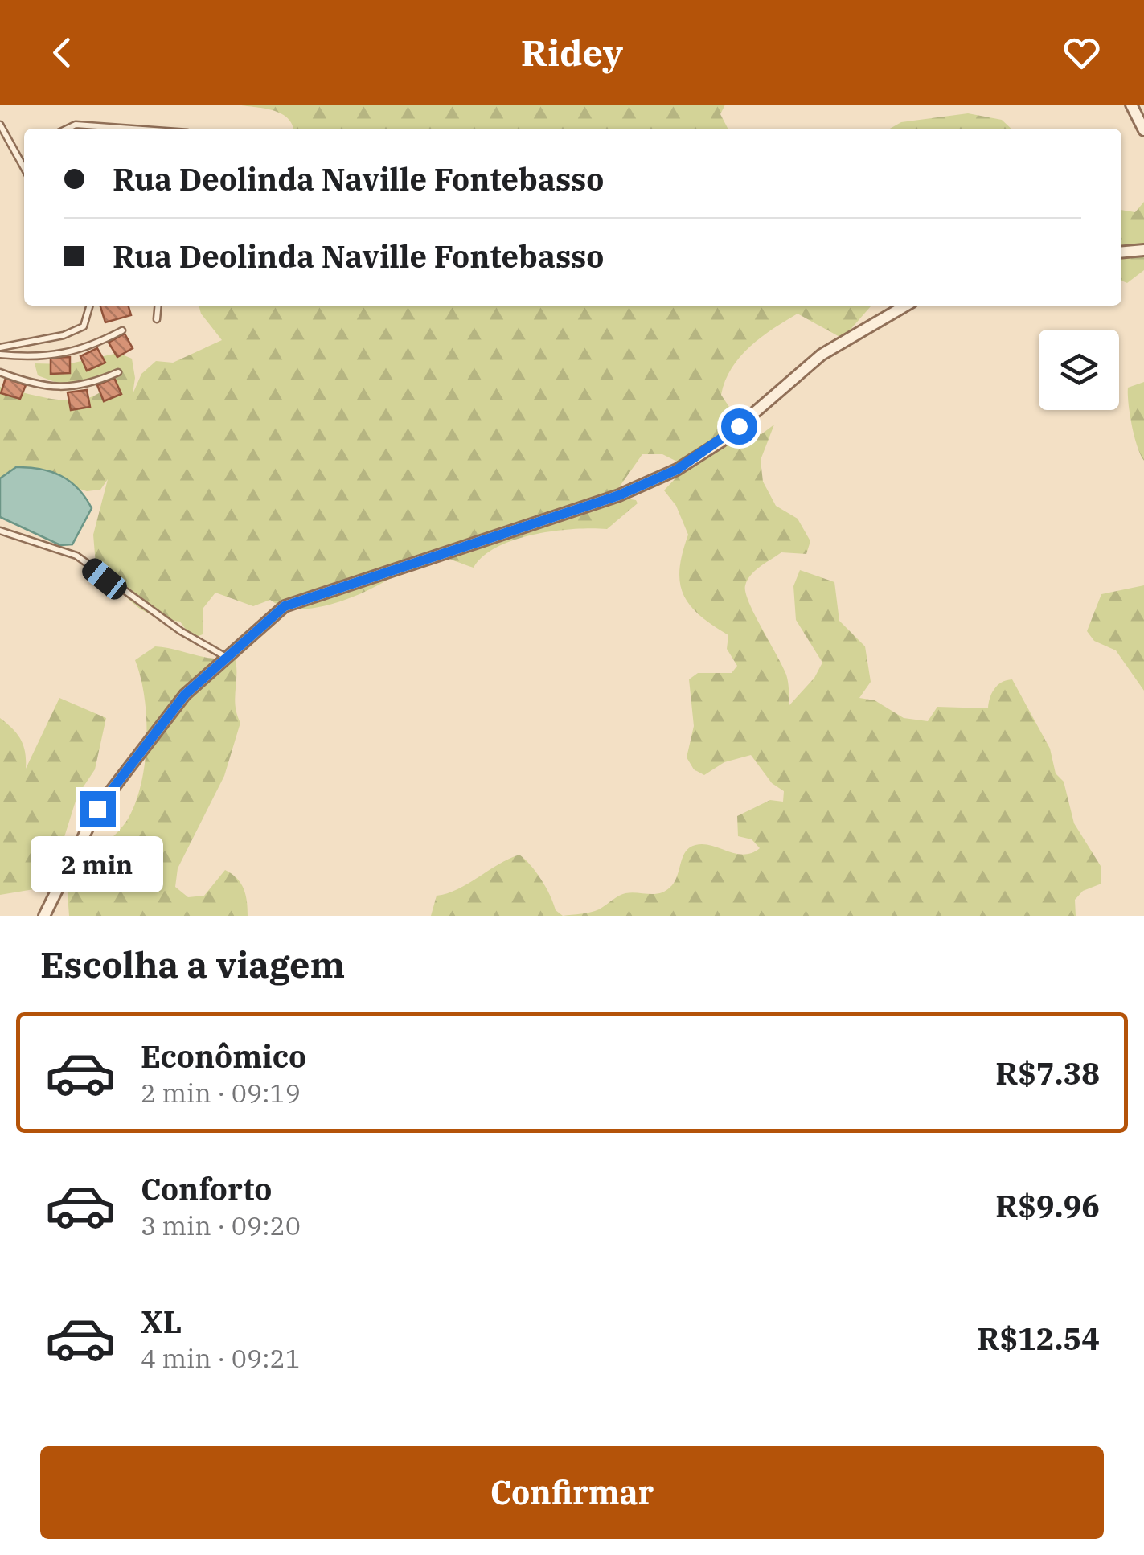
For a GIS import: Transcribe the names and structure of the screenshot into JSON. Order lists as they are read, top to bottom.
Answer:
{
  "page": {
    "header": "Ridey",
    "banner": ["Rua Deolinda Naville Fontebasso", "Rua Deolinda Naville Fontebasso"],
    "bubble": "2 min",
    "heading": "Escolha a viagem",
    "list": [
      {
        "name": "Econômico",
        "note": "2 min · 09:19",
        "value": "R$7.38"
      },
      {
        "name": "Conforto",
        "note": "3 min · 09:20",
        "value": "R$9.96"
      },
      {
        "name": "XL",
        "note": "4 min · 09:21",
        "value": "R$12.54"
      }
    ],
    "buttons": "Confirmar"
  }
}
